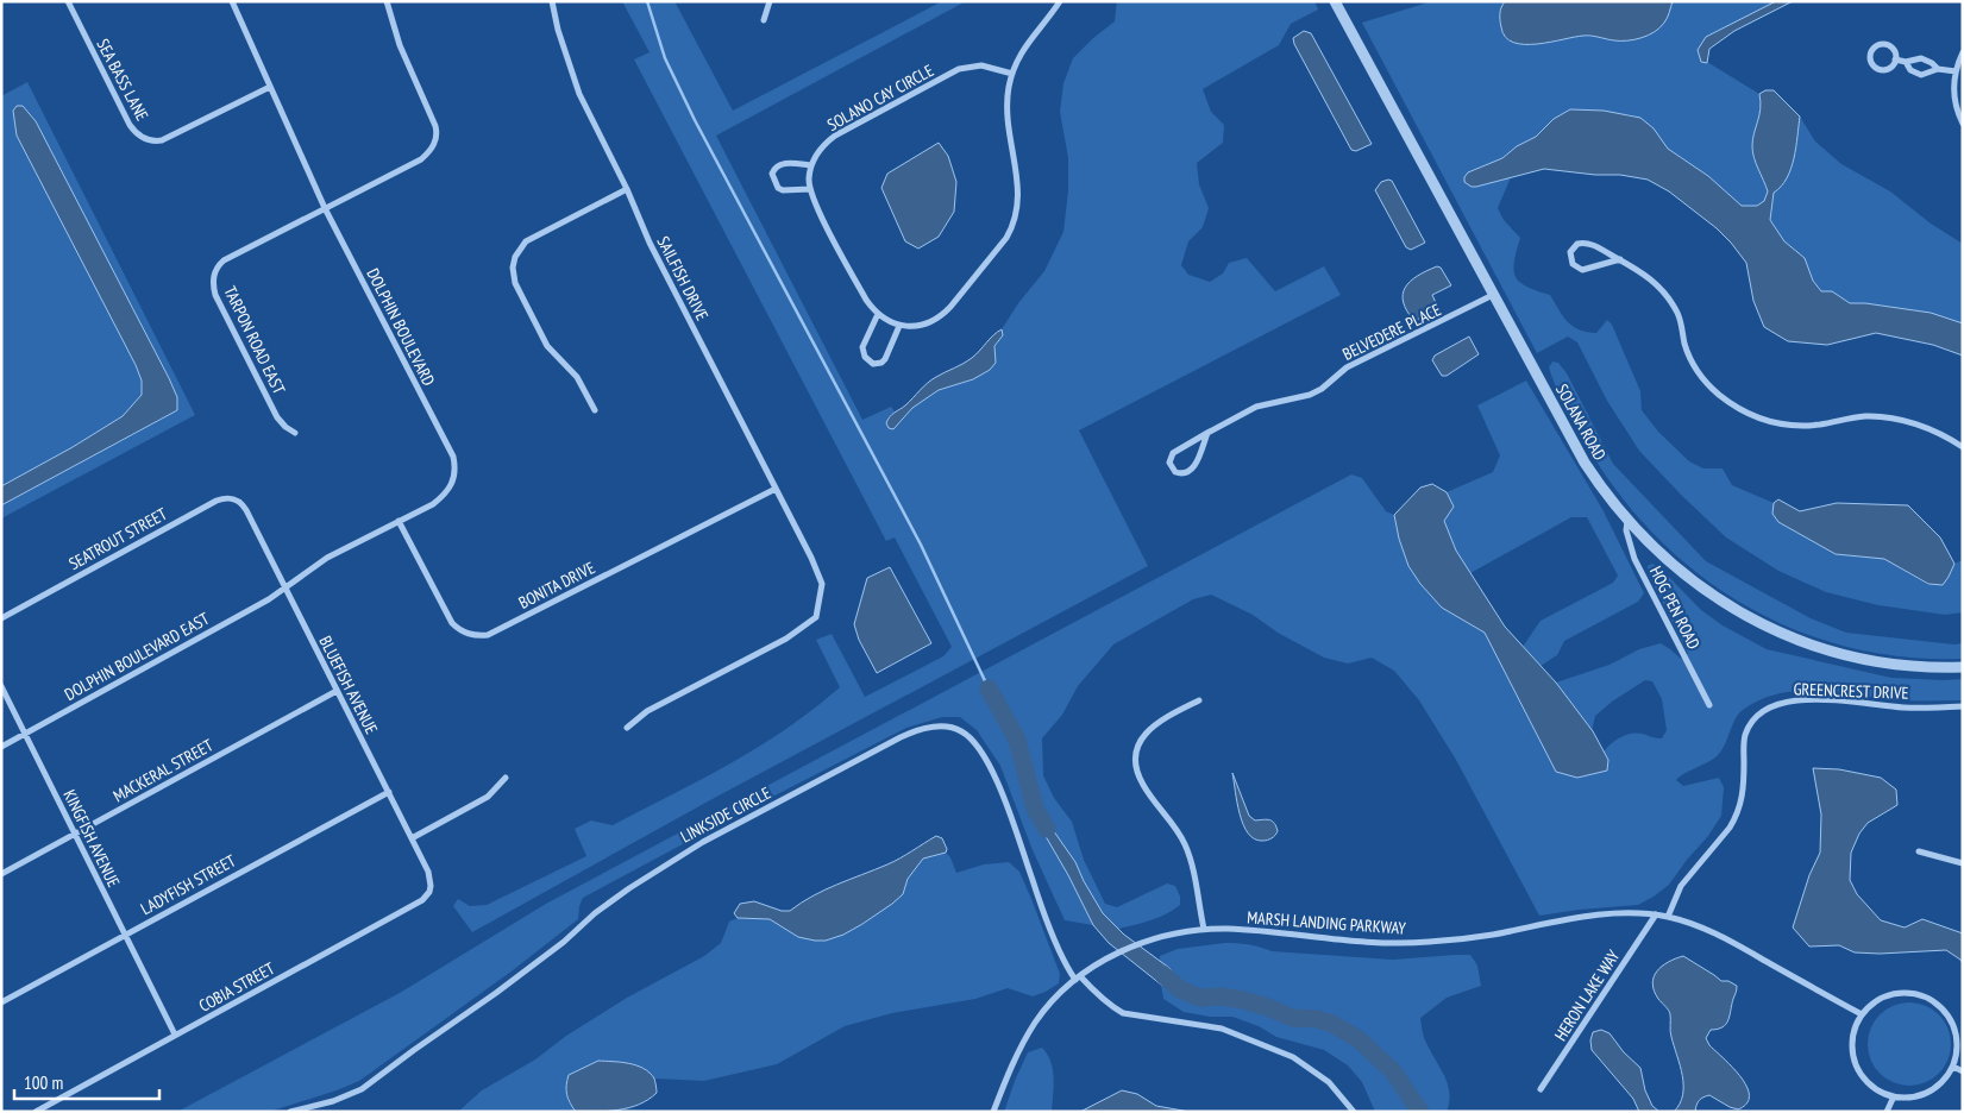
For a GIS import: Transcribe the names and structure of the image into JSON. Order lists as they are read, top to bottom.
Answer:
{
  "streets": {
    "street": [
      "SEA BASS LANE",
      "SOLANO CAY CIRCLE",
      "SAILFISH DRIVE",
      "DOLPHIN BOULEVARD",
      "BELVEDERE PLACE",
      "TARPON ROAD EAST",
      "SOLANA ROAD",
      "SEATROUT STREET",
      "BONITA DRIVE",
      "HOG PEN ROAD",
      "DOLPHIN BOULEVARD EAST",
      "BLUEFISH AVENUE",
      "GREENCREST DRIVE",
      "MACKERAL STREET",
      "LINKSIDE CIRCLE",
      "KINGFISH AVENUE",
      "LADYFISH STREET",
      "MARSH LANDING PARKWAY",
      "COBIA STREET",
      "HERON LAKE WAY"
    ]
  },
  "crossings": [
    ["SEA BASS LANE", "DOLPHIN BOULEVARD"],
    ["SAILFISH DRIVE", "BONITA DRIVE"],
    ["DOLPHIN BOULEVARD", "TARPON ROAD EAST"],
    ["DOLPHIN BOULEVARD", "BONITA DRIVE"],
    ["DOLPHIN BOULEVARD", "DOLPHIN BOULEVARD EAST"],
    ["DOLPHIN BOULEVARD", "BLUEFISH AVENUE"],
    ["BELVEDERE PLACE", "SOLANA ROAD"],
    ["SOLANA ROAD", "HOG PEN ROAD"],
    ["SEATROUT STREET", "BLUEFISH AVENUE"],
    ["DOLPHIN BOULEVARD EAST", "BLUEFISH AVENUE"],
    ["DOLPHIN BOULEVARD EAST", "KINGFISH AVENUE"],
    ["BLUEFISH AVENUE", "MACKERAL STREET"],
    ["BLUEFISH AVENUE", "LADYFISH STREET"],
    ["BLUEFISH AVENUE", "COBIA STREET"],
    ["GREENCREST DRIVE", "MARSH LANDING PARKWAY"],
    ["MACKERAL STREET", "KINGFISH AVENUE"],
    ["LINKSIDE CIRCLE", "MARSH LANDING PARKWAY"],
    ["KINGFISH AVENUE", "LADYFISH STREET"],
    ["KINGFISH AVENUE", "COBIA STREET"],
    ["MARSH LANDING PARKWAY", "HERON LAKE WAY"]
  ],
  "scale_bar": "100 m"
}
